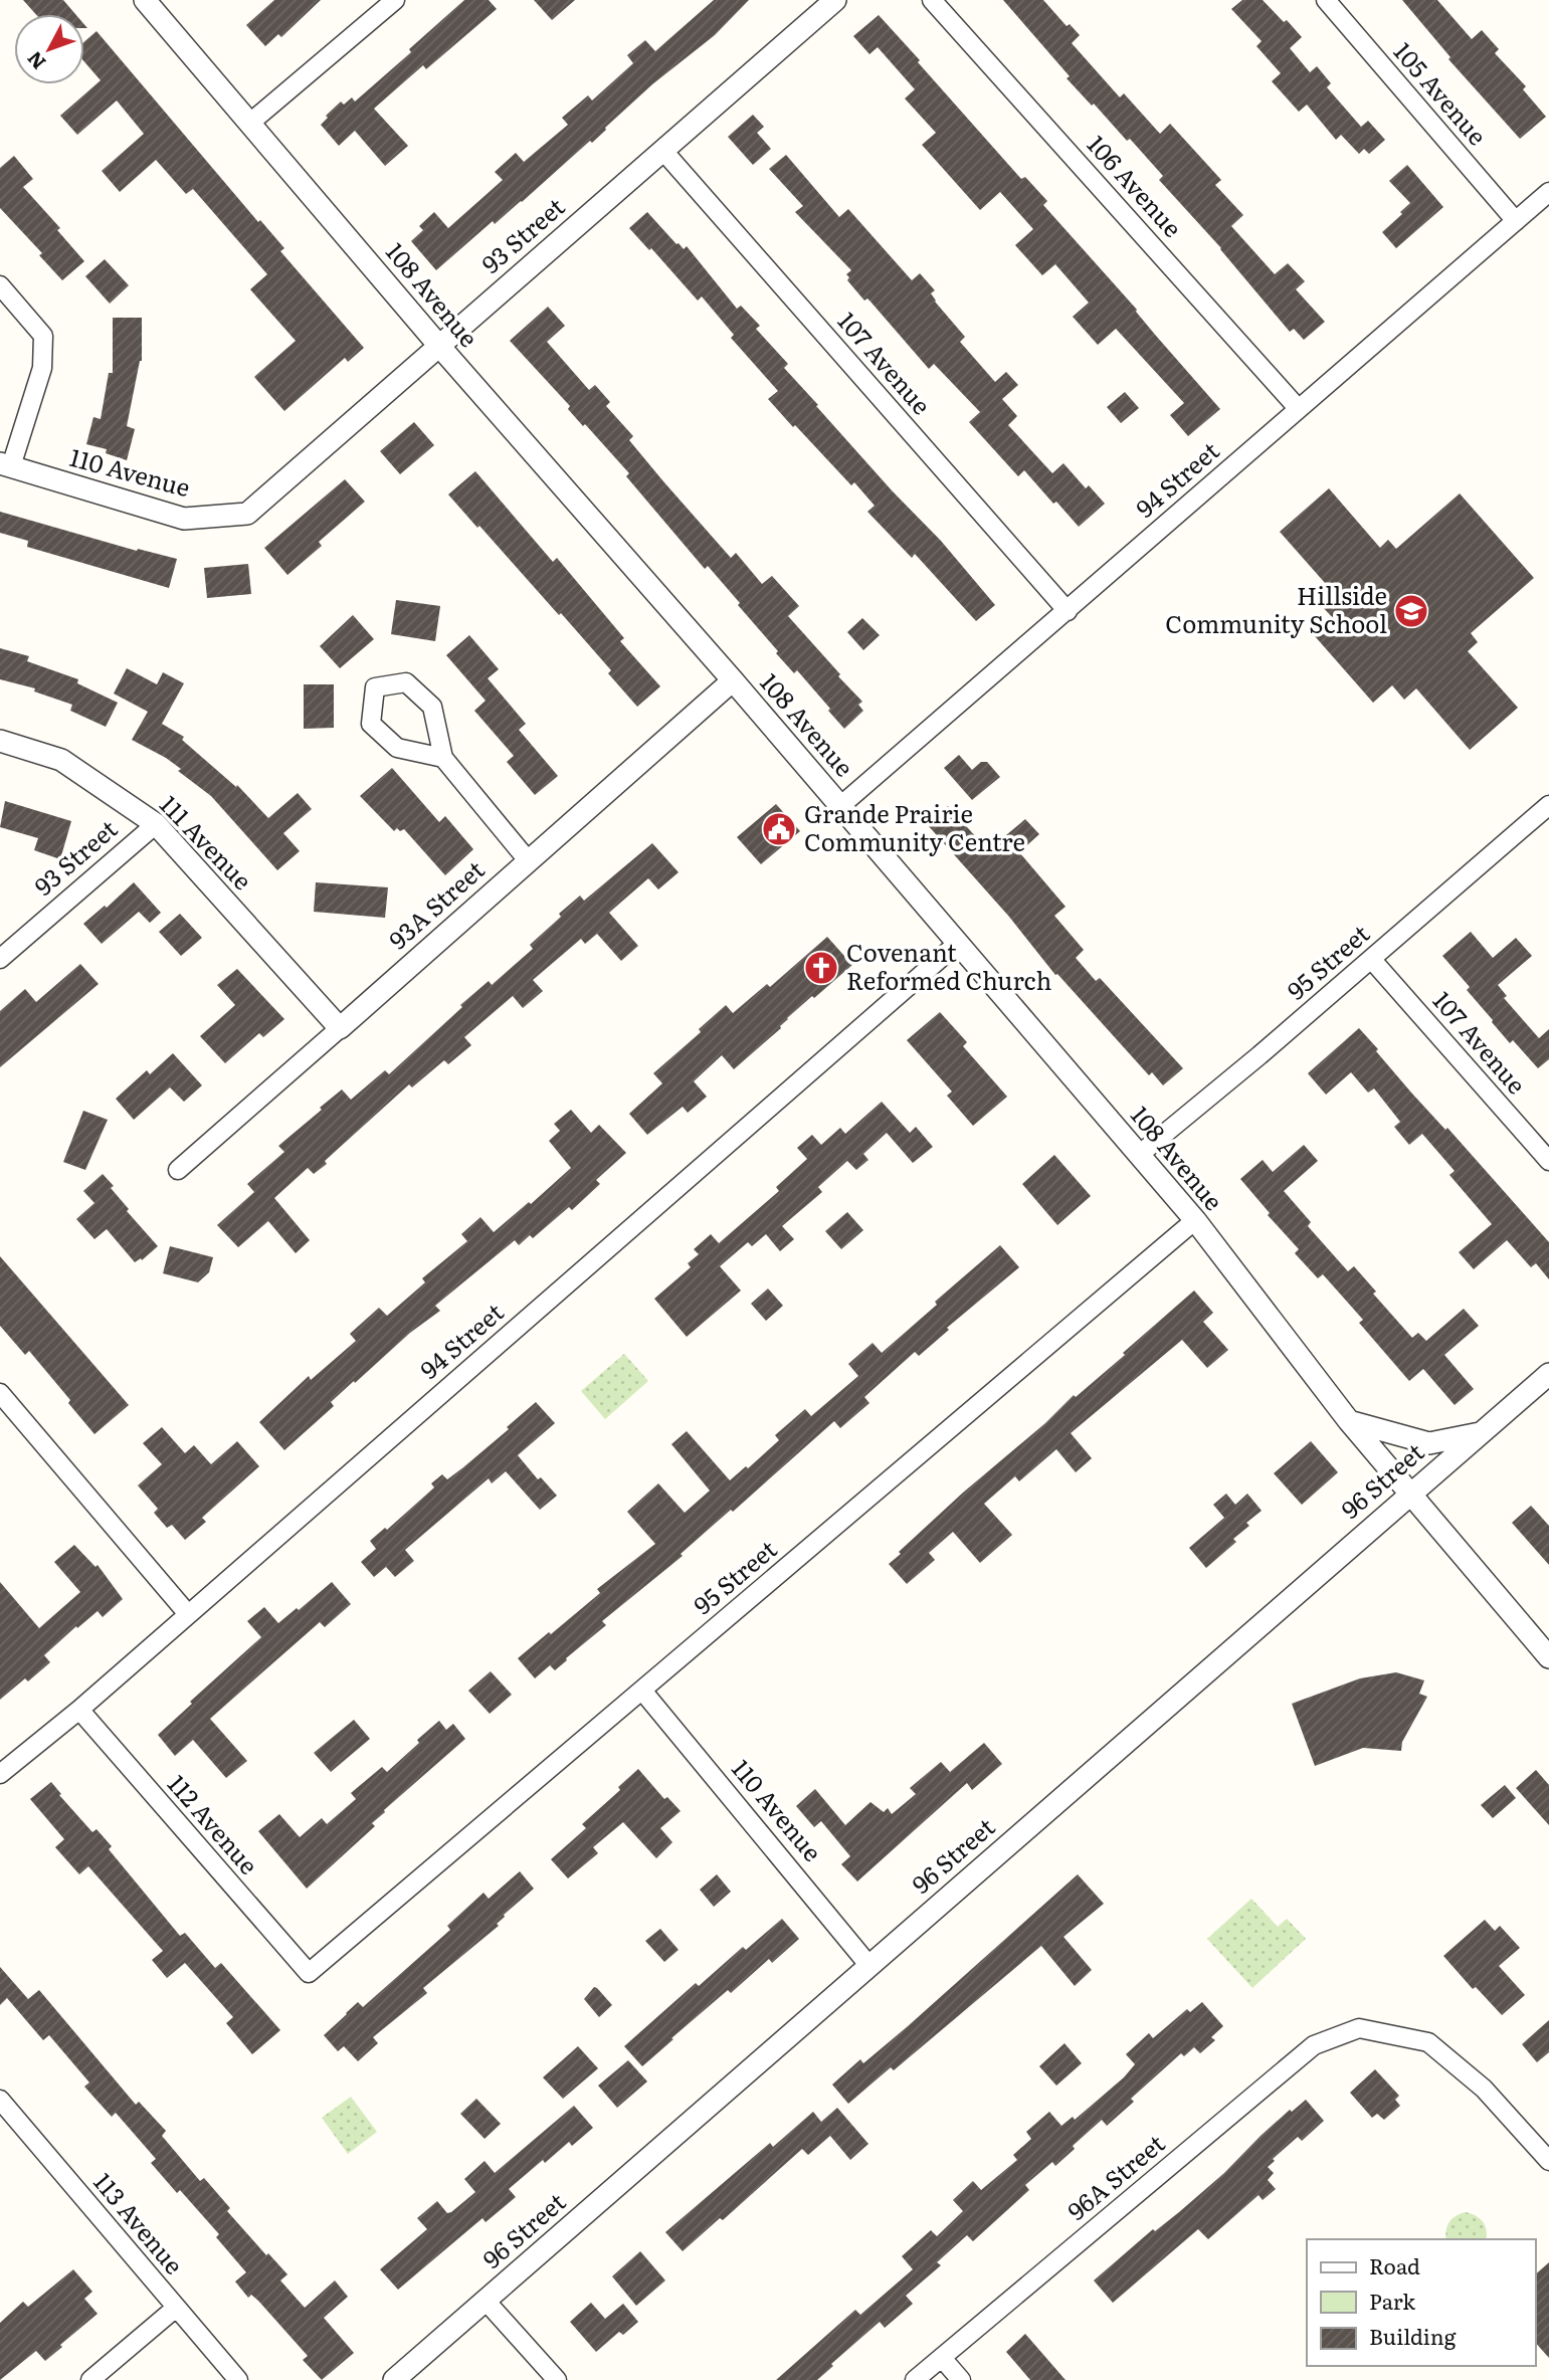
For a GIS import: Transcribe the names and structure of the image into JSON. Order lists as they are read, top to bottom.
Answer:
{
  "streets": {
    "street": [
      "105 Avenue",
      "106 Avenue",
      "93 Street",
      "108 Avenue",
      "107 Avenue",
      "110 Avenue",
      "94 Street",
      "111 Avenue",
      "93A Street",
      "95 Street",
      "96 Street",
      "112 Avenue",
      "96A Street",
      "113 Avenue"
    ]
  },
  "crossings": [
    ["105 Avenue", "94 Street"],
    ["106 Avenue", "94 Street"],
    ["93 Street", "108 Avenue"],
    ["93 Street", "107 Avenue"],
    ["93 Street", "110 Avenue"],
    ["93 Street", "111 Avenue"],
    ["108 Avenue", "94 Street"],
    ["108 Avenue", "93A Street"],
    ["108 Avenue", "95 Street"],
    ["108 Avenue", "96 Street"],
    ["107 Avenue", "94 Street"],
    ["107 Avenue", "95 Street"],
    ["110 Avenue", "95 Street"],
    ["110 Avenue", "96 Street"],
    ["94 Street", "112 Avenue"],
    ["111 Avenue", "93A Street"],
    ["95 Street", "112 Avenue"]
  ],
  "places": {
    "school or university": ["Hillside Community School"],
    "public building": ["Grande Prairie Community Centre"],
    "church": ["Covenant Reformed Church"]
  },
  "legend": ["Road", "Park", "Building"],
  "north": "bottom left"
}
